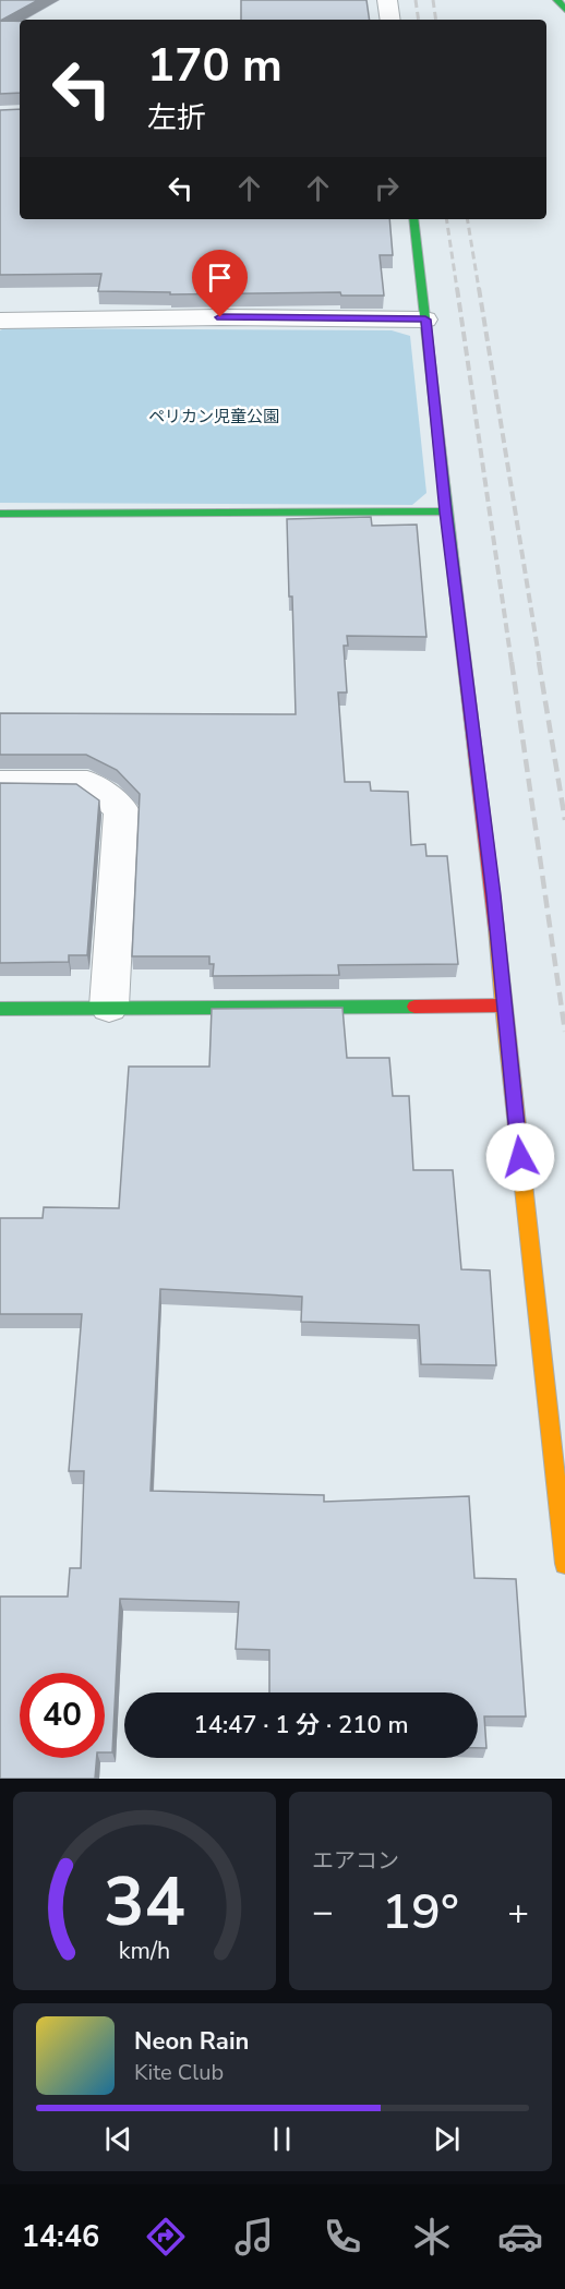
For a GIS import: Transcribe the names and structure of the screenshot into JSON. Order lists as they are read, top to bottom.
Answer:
{
  "parks": ["ペリカン児童公園"],
  "page": {
    "turn": ["170 m", "左折"],
    "limit": "40",
    "trip": "14:47 · 1 分 · 210 m",
    "tile": "エアコン",
    "heat": ["−", "19°", "+"],
    "song": ["Neon Rain", "Kite Club"],
    "tabs": "14:46",
    "gauge": ["34", "km/h"]
  }
}
